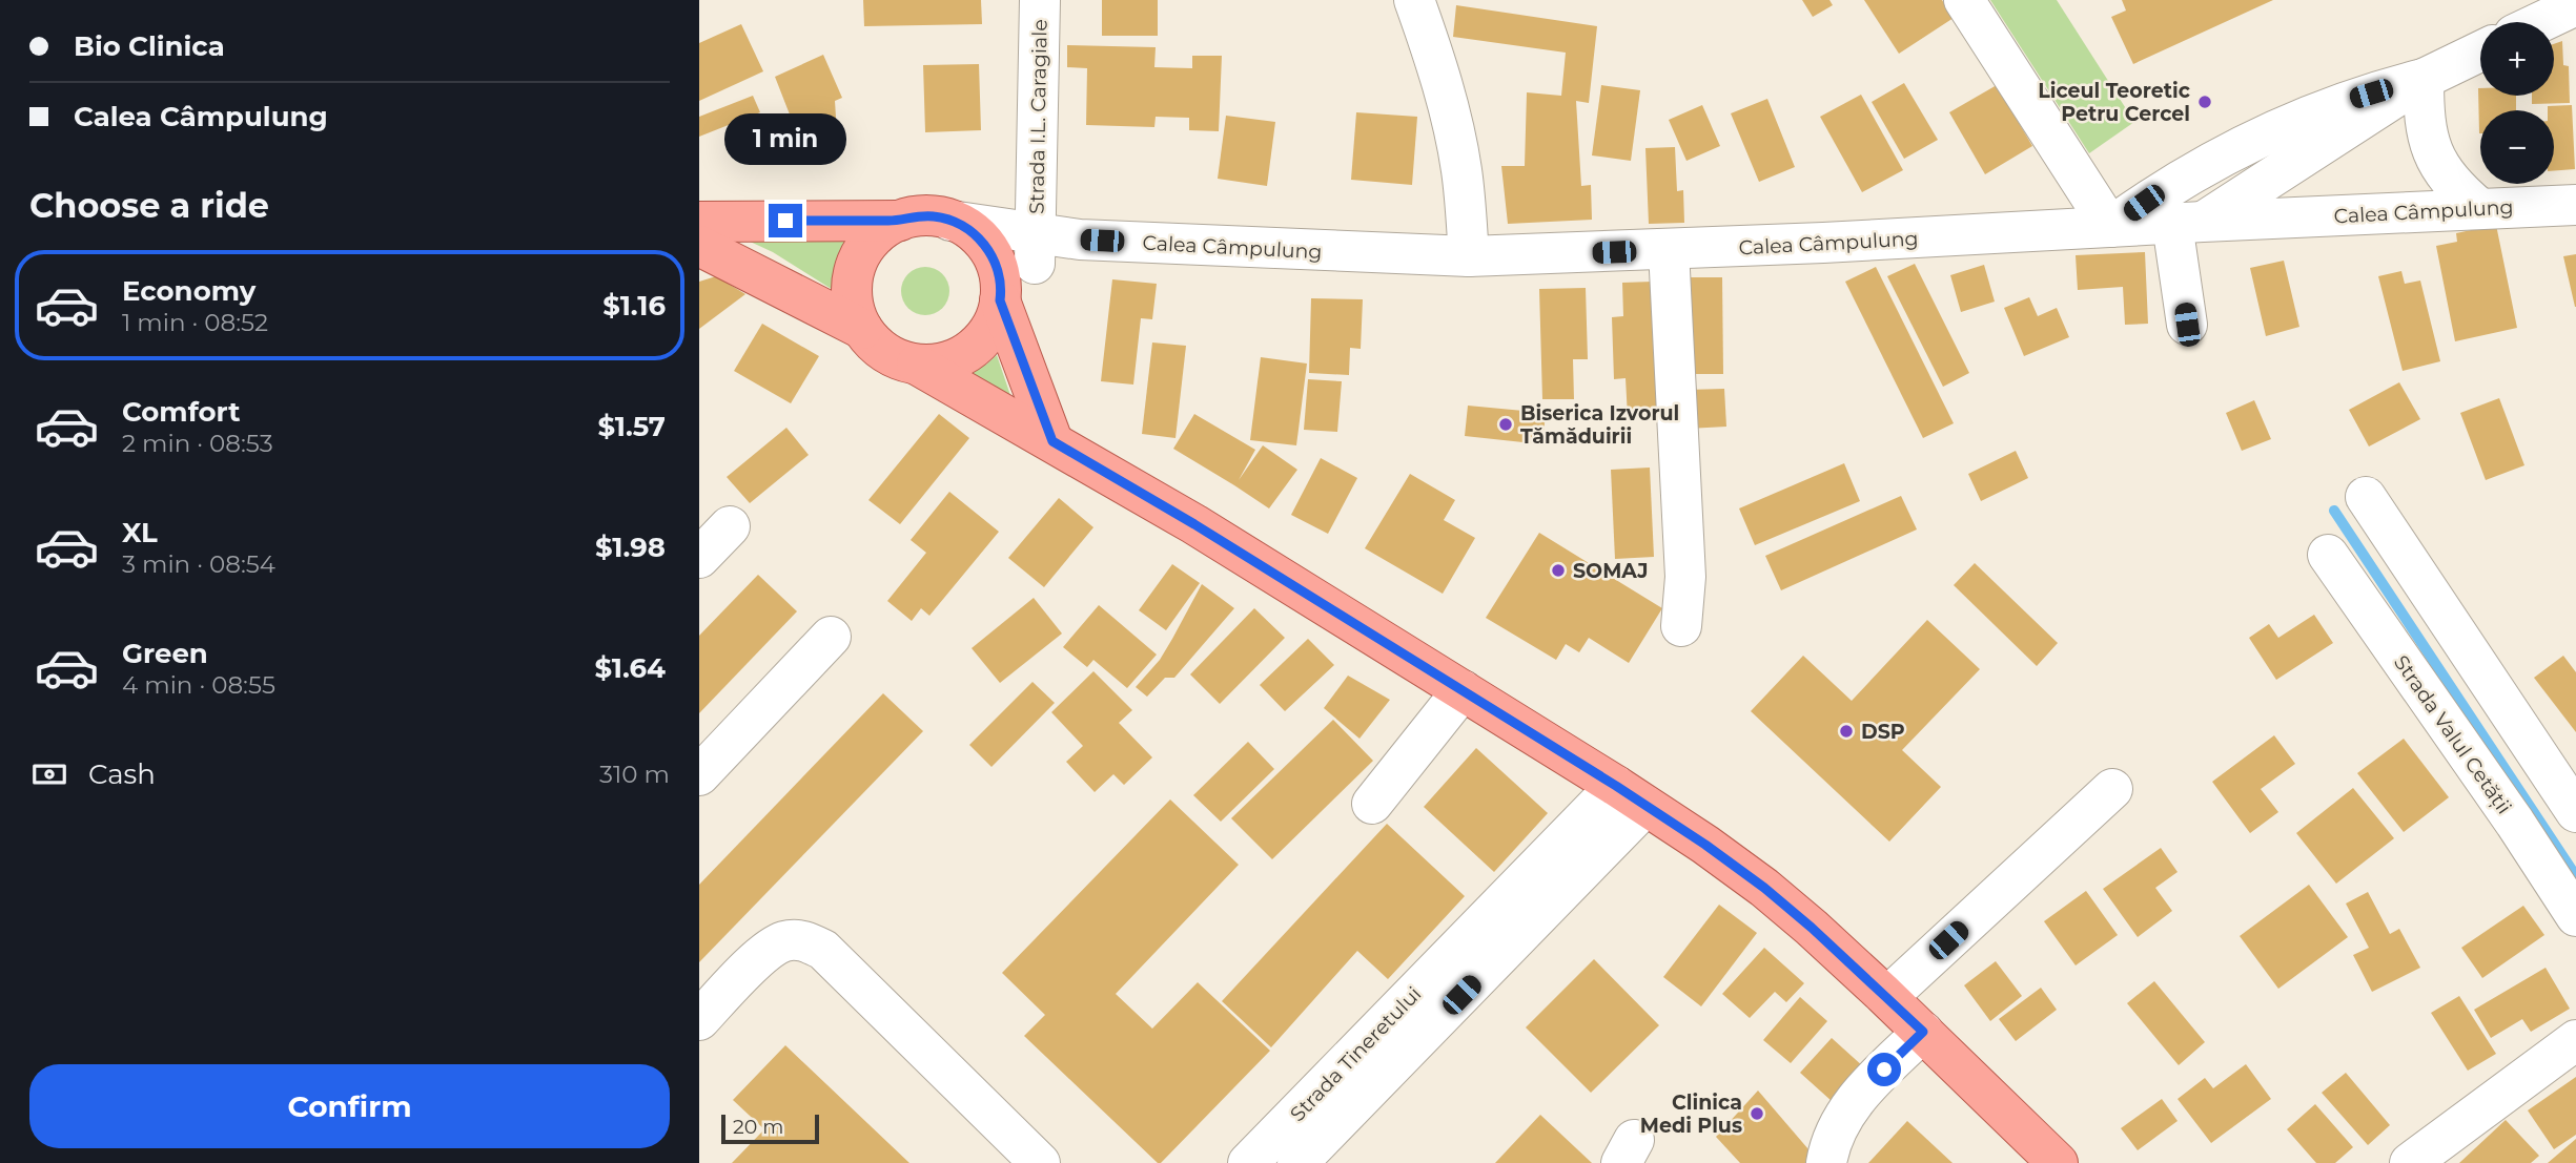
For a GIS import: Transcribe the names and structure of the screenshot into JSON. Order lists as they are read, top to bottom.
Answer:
{
  "streets": {
    "street": [
      "Strada I.L. Caragiale",
      "Calea Câmpulung",
      "Strada Valul Cetății",
      "Strada Tineretului"
    ]
  },
  "crossings": [
    ["Strada I.L. Caragiale", "Calea Câmpulung"]
  ],
  "places": [
    "Liceul Teoretic Petru Cercel",
    "Biserica Izvorul Tămăduirii",
    "SOMAJ",
    "DSP",
    "Clinica Medi Plus"
  ],
  "scale_bar": "20 m",
  "page": {
    "banner": ["Bio Clinica", "Calea Câmpulung"],
    "map_buttons": ["+", "−"],
    "bubble": "1 min",
    "heading": "Choose a ride",
    "list": [
      {
        "name": "Economy",
        "note": "1 min · 08:52",
        "value": "$1.16"
      },
      {
        "name": "Comfort",
        "note": "2 min · 08:53",
        "value": "$1.57"
      },
      {
        "name": "XL",
        "note": "3 min · 08:54",
        "value": "$1.98"
      },
      {
        "name": "Green",
        "note": "4 min · 08:55",
        "value": "$1.64"
      }
    ],
    "pay": ["Cash", "310 m"],
    "buttons": "Confirm",
    "scale": "20 m"
  }
}
